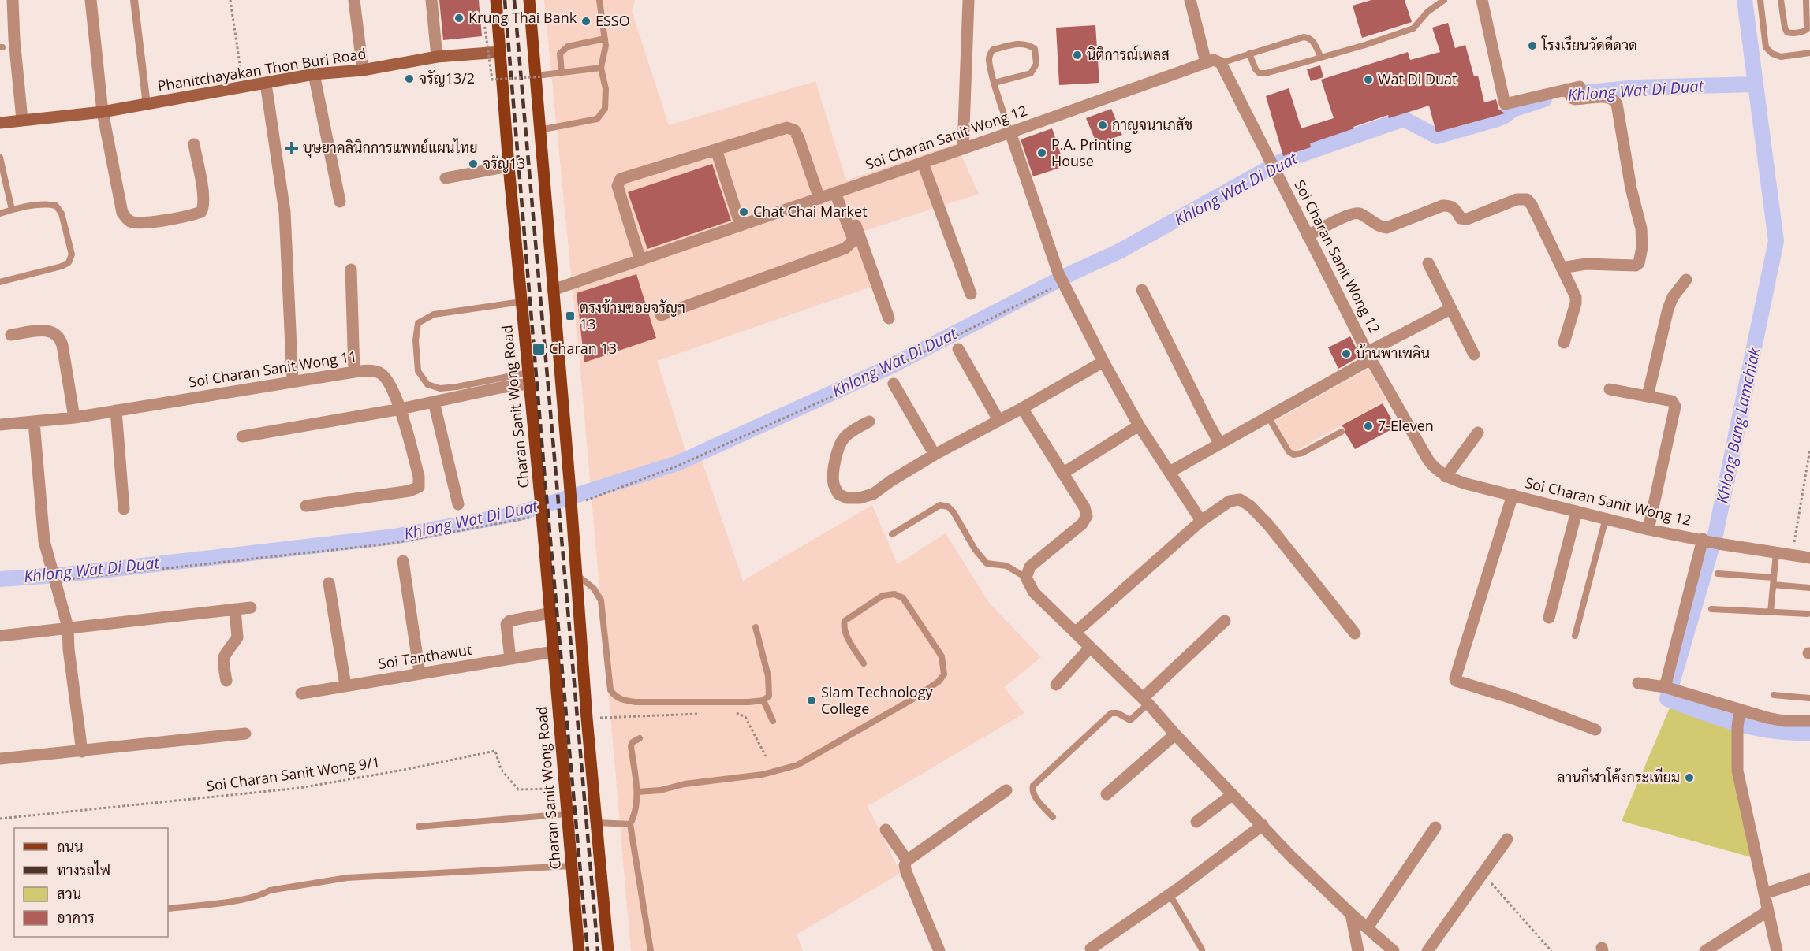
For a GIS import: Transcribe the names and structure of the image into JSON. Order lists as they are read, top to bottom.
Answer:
{
  "streets": {
    "main road": ["Phanitchayakan Thon Buri Road", "Charan Sanit Wong Road"],
    "street": ["Soi Charan Sanit Wong 12", "Soi Charan Sanit Wong 11", "Soi Tanthawut"],
    "path": ["Soi Charan Sanit Wong 9/1"]
  },
  "crossings": [
    ["Phanitchayakan Thon Buri Road", "Charan Sanit Wong Road"],
    ["Charan Sanit Wong Road", "Soi Tanthawut"],
    ["Charan Sanit Wong Road", "Soi Charan Sanit Wong 9/1"]
  ],
  "water": ["Khlong Wat Di Duat", "Khlong Bang Lamchiak"],
  "places": {
    "other": [
      "Krung Thai Bank",
      "ESSO",
      "โรงเรียนวัดดีดวด",
      "นิติการณ์เพลส",
      "จรัญ13/2",
      "Wat Di Duat",
      "กาญจนาเภสัช",
      "P.A. Printing House",
      "จรัญ13",
      "Chat Chai Market",
      "บ้านพาเพลิน",
      "7-Eleven",
      "Siam Technology College",
      "ลานกีฬาโค้งกระเทียม"
    ],
    "health": ["บุษยาคลินิกการแพทย์แผนไทย"],
    "transit": ["ตรงข้ามซอยจรัญฯ 13", "Charan 13"]
  },
  "legend": [
    "ถนน",
    "ทางรถไฟ",
    "สวน",
    "อาคาร"
  ]
}
